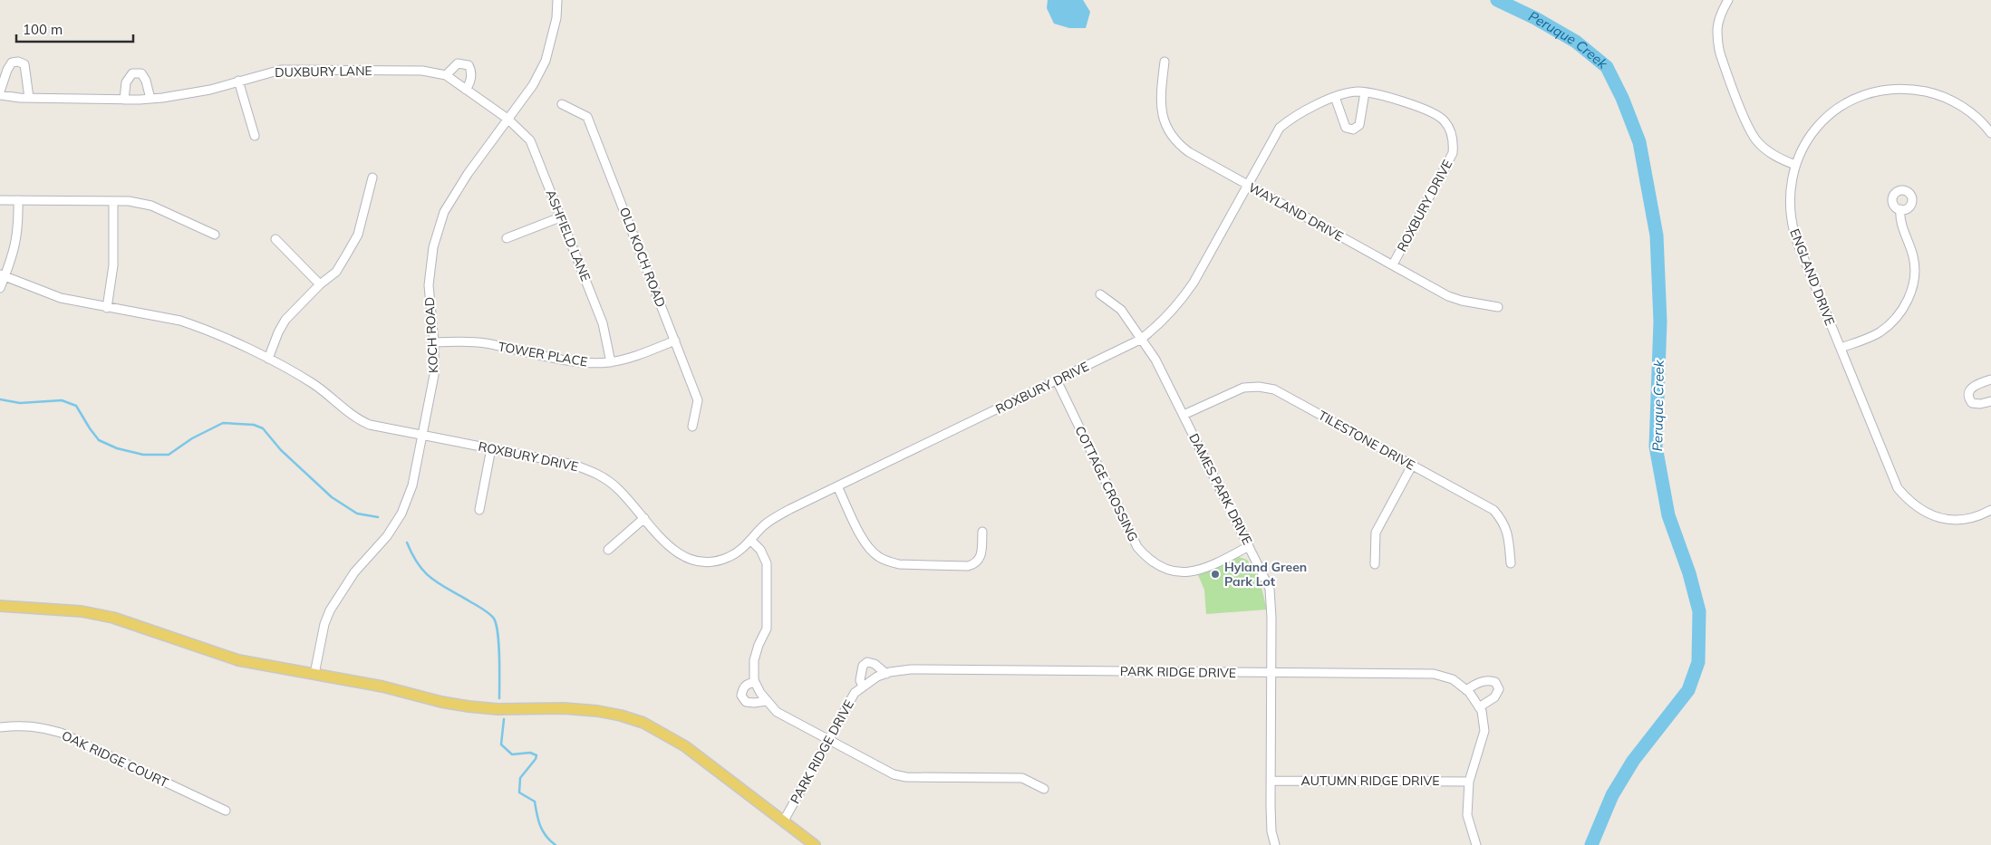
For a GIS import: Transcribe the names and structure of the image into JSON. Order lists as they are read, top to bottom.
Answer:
{
  "streets": {
    "street": [
      "DUXBURY LANE",
      "ROXBURY DRIVE",
      "WAYLAND DRIVE",
      "ASHFIELD LANE",
      "OLD KOCH ROAD",
      "ENGLAND DRIVE",
      "KOCH ROAD",
      "TOWER PLACE",
      "TILESTONE DRIVE",
      "COTTAGE CROSSING",
      "DAMES PARK DRIVE",
      "PARK RIDGE DRIVE",
      "OAK RIDGE COURT",
      "AUTUMN RIDGE DRIVE"
    ]
  },
  "crossings": [
    ["DUXBURY LANE", "ASHFIELD LANE"],
    ["DUXBURY LANE", "KOCH ROAD"],
    ["ROXBURY DRIVE", "WAYLAND DRIVE"],
    ["ROXBURY DRIVE", "KOCH ROAD"],
    ["ROXBURY DRIVE", "COTTAGE CROSSING"],
    ["ROXBURY DRIVE", "DAMES PARK DRIVE"],
    ["ASHFIELD LANE", "KOCH ROAD"],
    ["ASHFIELD LANE", "TOWER PLACE"],
    ["OLD KOCH ROAD", "TOWER PLACE"],
    ["KOCH ROAD", "TOWER PLACE"],
    ["TILESTONE DRIVE", "DAMES PARK DRIVE"],
    ["COTTAGE CROSSING", "DAMES PARK DRIVE"],
    ["DAMES PARK DRIVE", "PARK RIDGE DRIVE"],
    ["DAMES PARK DRIVE", "AUTUMN RIDGE DRIVE"],
    ["PARK RIDGE DRIVE", "AUTUMN RIDGE DRIVE"]
  ],
  "water": ["Peruque Creek"],
  "places": ["Hyland Green Park Lot"],
  "scale_bar": "100 m"
}
